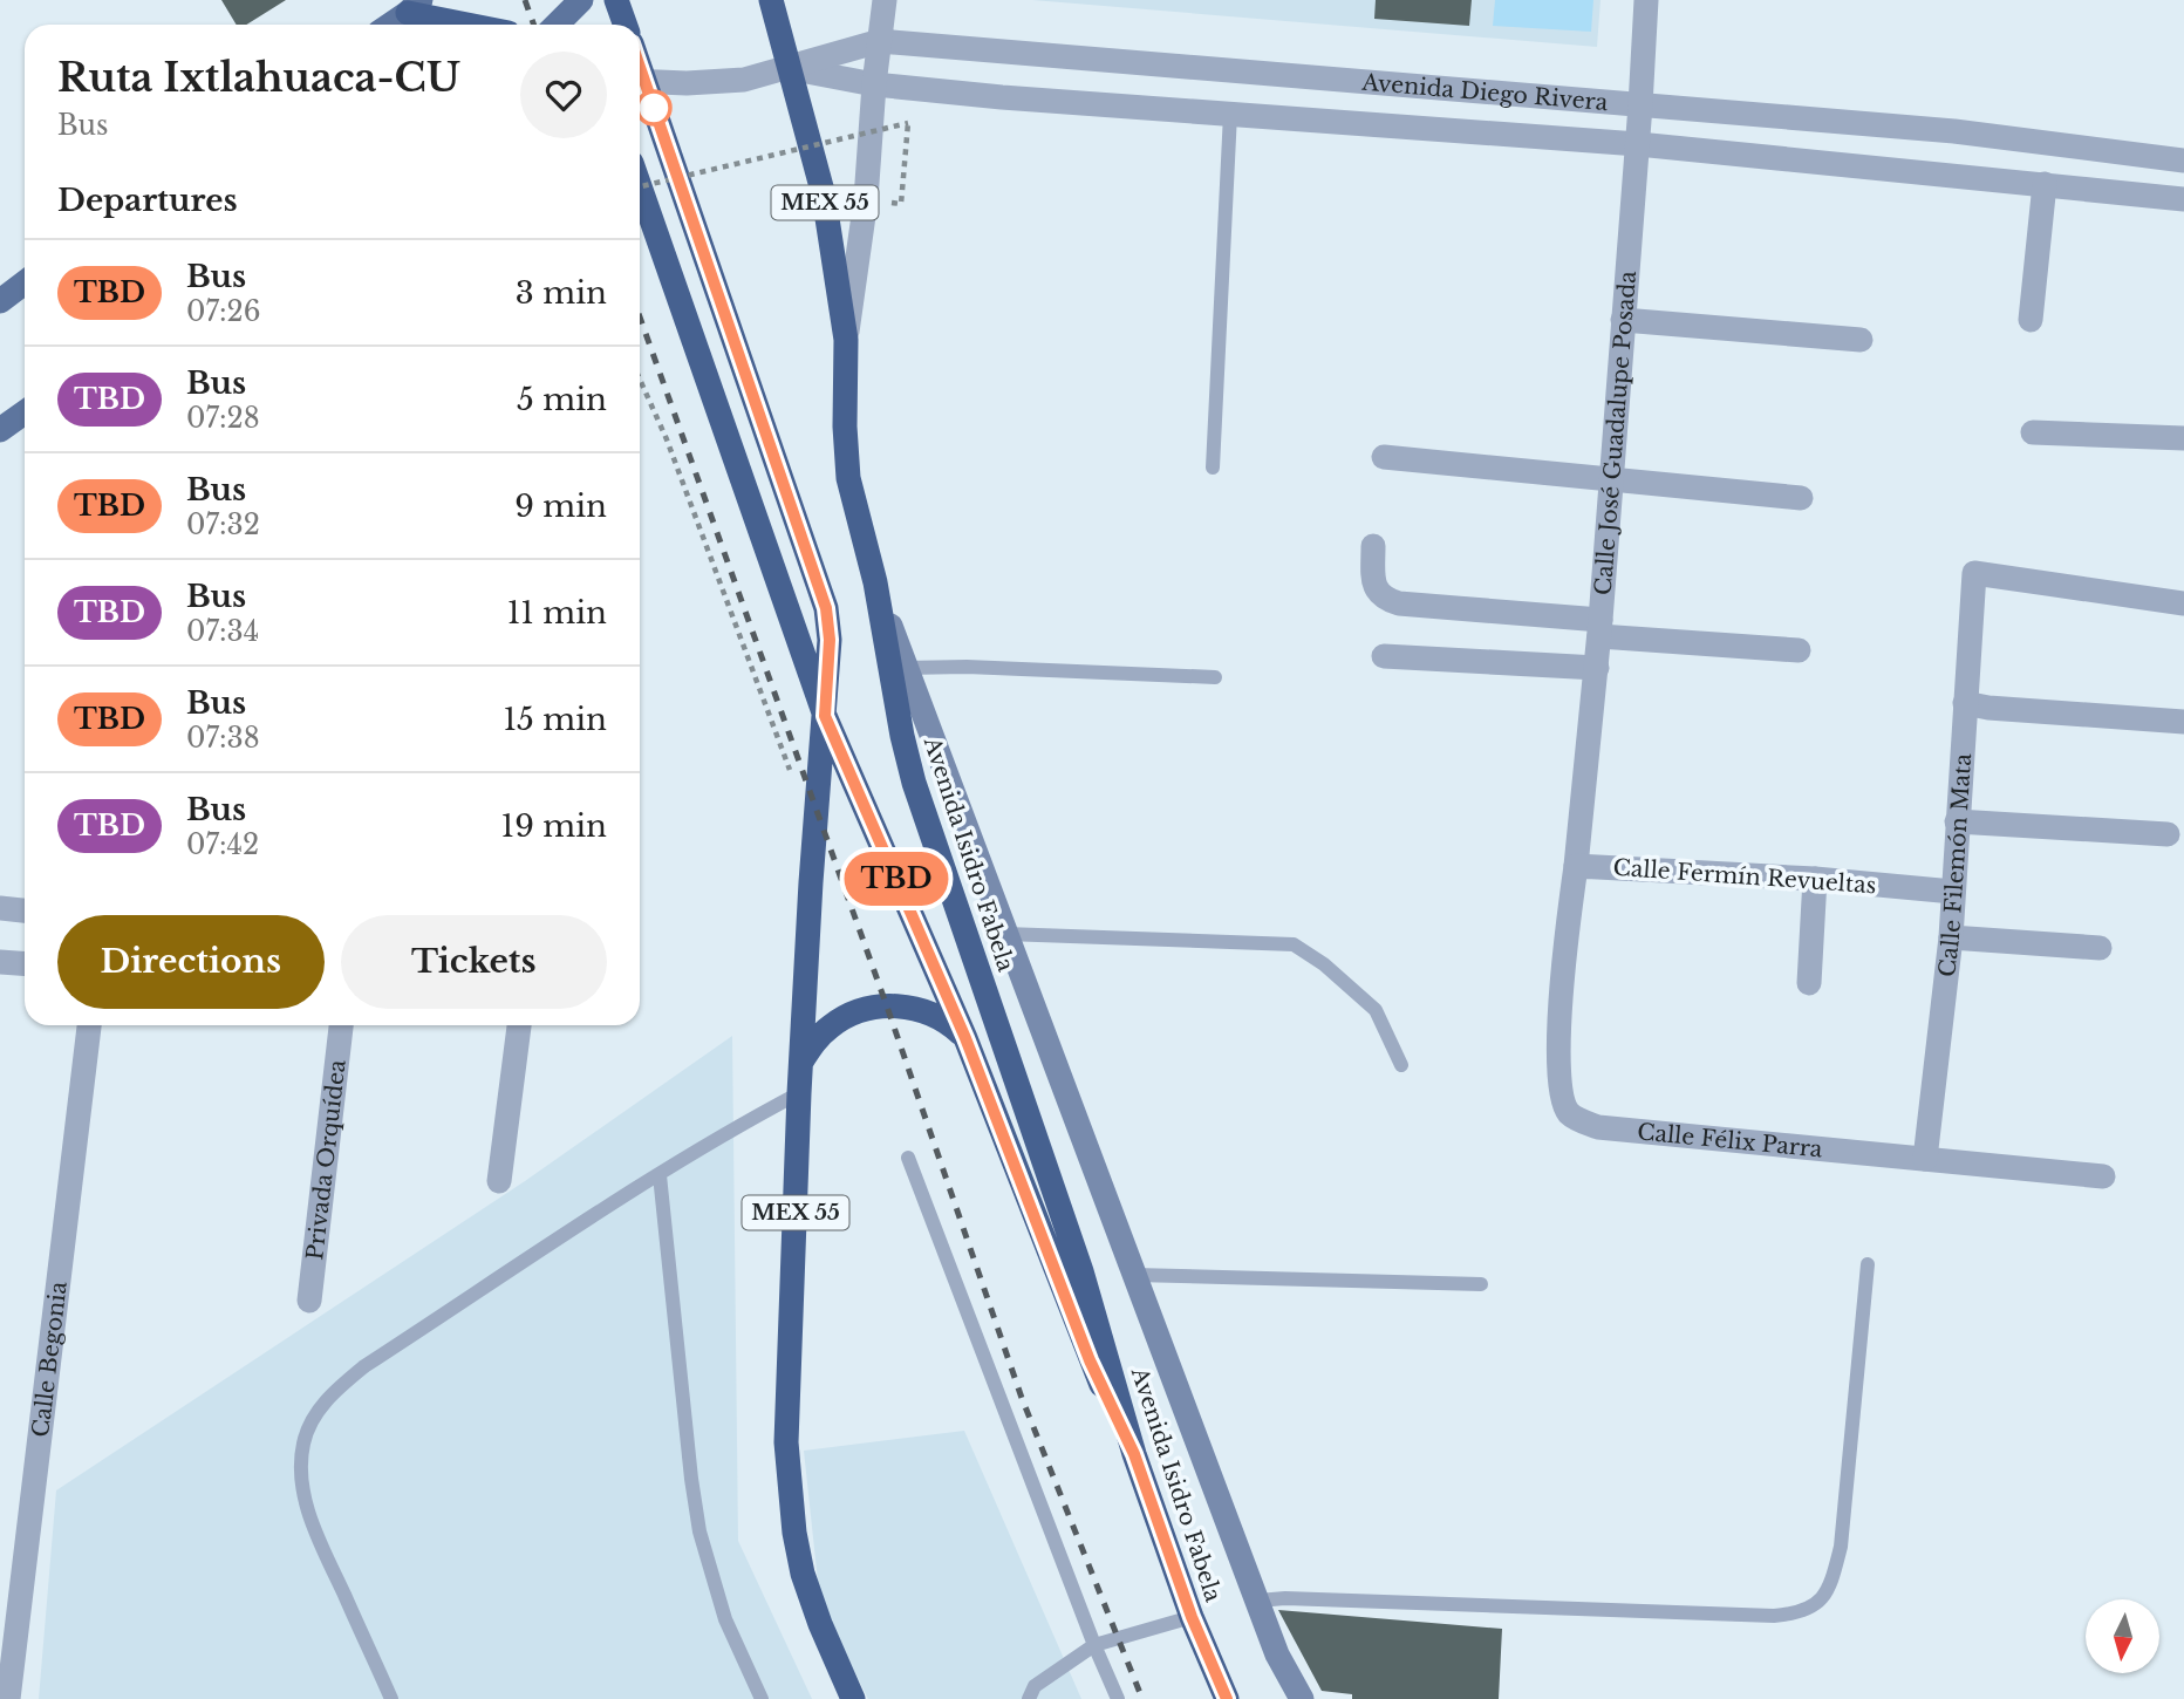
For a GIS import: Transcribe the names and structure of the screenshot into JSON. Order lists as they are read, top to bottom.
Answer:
{
  "streets": {
    "highway": ["MEX 55", "Avenida Isidro Fabela"],
    "street": [
      "Avenida Diego Rivera",
      "Calle José Guadalupe Posada",
      "Calle Filemón Mata",
      "Calle Fermín Revueltas",
      "Calle Félix Parra",
      "Privada Orquídea",
      "Calle Begonia"
    ]
  },
  "crossings": [
    ["Avenida Diego Rivera", "Calle José Guadalupe Posada"],
    ["Avenida Diego Rivera", "Avenida Isidro Fabela"],
    ["MEX 55", "Avenida Isidro Fabela"],
    ["Calle José Guadalupe Posada", "Calle Fermín Revueltas"],
    ["Calle José Guadalupe Posada", "Calle Félix Parra"],
    ["Calle Filemón Mata", "Calle Fermín Revueltas"],
    ["Calle Filemón Mata", "Calle Félix Parra"],
    ["Calle Fermín Revueltas", "Calle Félix Parra"]
  ],
  "lines": ["bus line TBD"],
  "north": "bottom",
  "page": {
    "on_map": "TBD",
    "heading": [
      ["Ruta Ixtlahuaca-CU", "Bus"],
      "Departures"
    ],
    "list": [
      {
        "mark": "TBD",
        "name": "Bus",
        "note": "07:26",
        "value": "3 min"
      },
      {
        "mark": "TBD",
        "name": "Bus",
        "note": "07:28",
        "value": "5 min"
      },
      {
        "mark": "TBD",
        "name": "Bus",
        "note": "07:32",
        "value": "9 min"
      },
      {
        "mark": "TBD",
        "name": "Bus",
        "note": "07:34",
        "value": "11 min"
      },
      {
        "mark": "TBD",
        "name": "Bus",
        "note": "07:38",
        "value": "15 min"
      },
      {
        "mark": "TBD",
        "name": "Bus",
        "note": "07:42",
        "value": "19 min"
      }
    ],
    "buttons": ["Directions", "Tickets"]
  }
}
